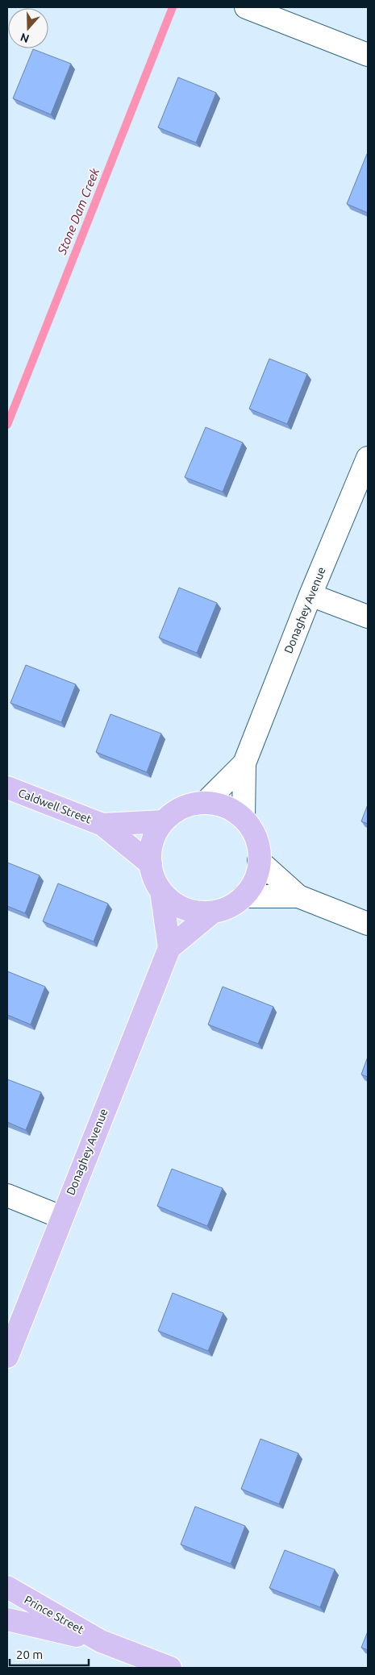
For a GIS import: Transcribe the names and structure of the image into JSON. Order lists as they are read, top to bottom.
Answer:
{
  "streets": {
    "main road": ["Donaghey Avenue", "Caldwell Street", "Prince Street"]
  },
  "crossings": [
    ["Donaghey Avenue", "Caldwell Street"]
  ],
  "water": ["Stone Dam Creek"],
  "scale_bar": "20 m",
  "north": "bottom"
}
